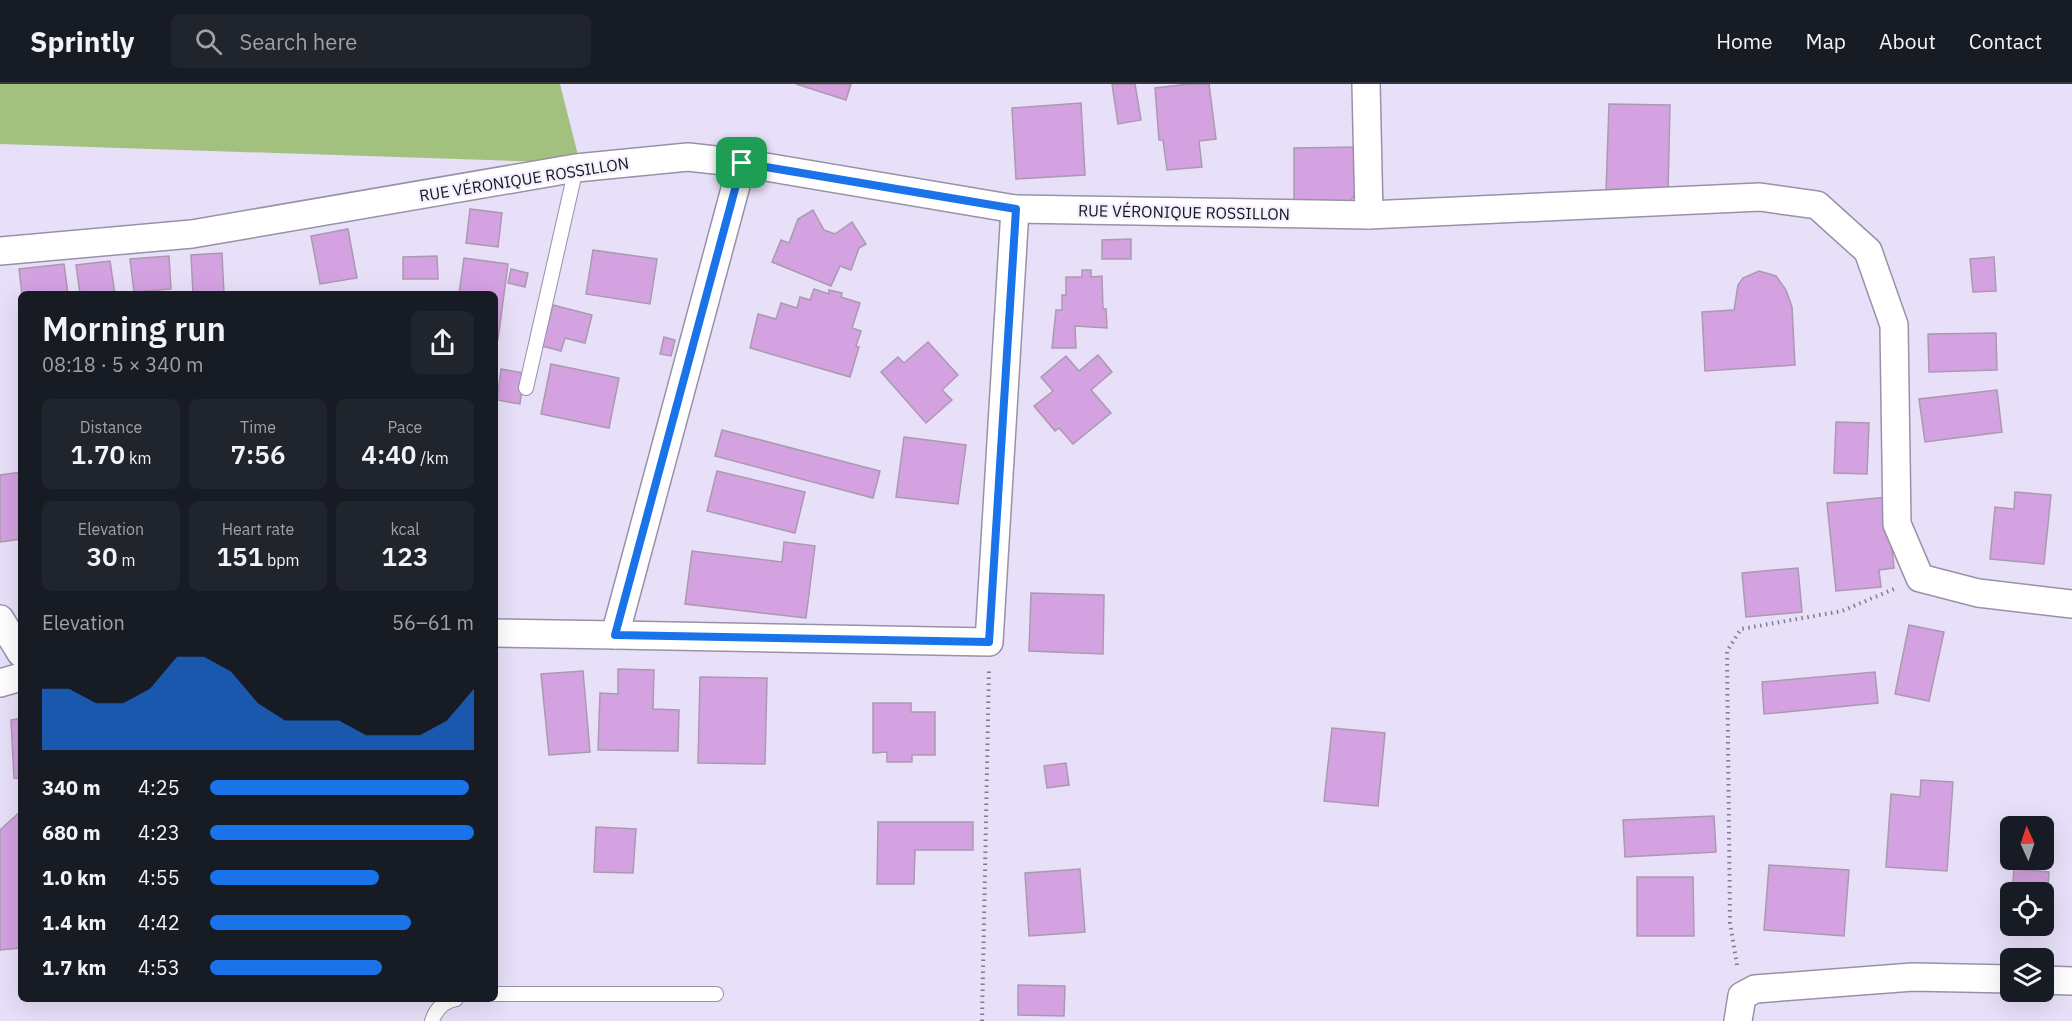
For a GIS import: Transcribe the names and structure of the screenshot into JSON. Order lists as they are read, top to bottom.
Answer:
{
  "streets": {
    "street": ["RUE VÉRONIQUE ROSSILLON"]
  },
  "north": "top",
  "page": {
    "header": "Sprintly",
    "search": "Search here",
    "nav": [
      "Home",
      "Map",
      "About",
      "Contact"
    ],
    "heading": ["Morning run", "08:18 · 5 × 340 m"],
    "stats": [
      ["Distance", "1.70 km"],
      ["Time", "7:56"],
      ["Pace", "4:40 /km"],
      ["Elevation", "30 m"],
      ["Heart rate", "151 bpm"],
      ["kcal", "123"]
    ],
    "chart": ["Elevation", "56–61 m"],
    "list": [
      {
        "name": "340 m",
        "note": "4:25"
      },
      {
        "name": "680 m",
        "note": "4:23"
      },
      {
        "name": "1.0 km",
        "note": "4:55"
      },
      {
        "name": "1.4 km",
        "note": "4:42"
      },
      {
        "name": "1.7 km",
        "note": "4:53"
      }
    ]
  }
}
